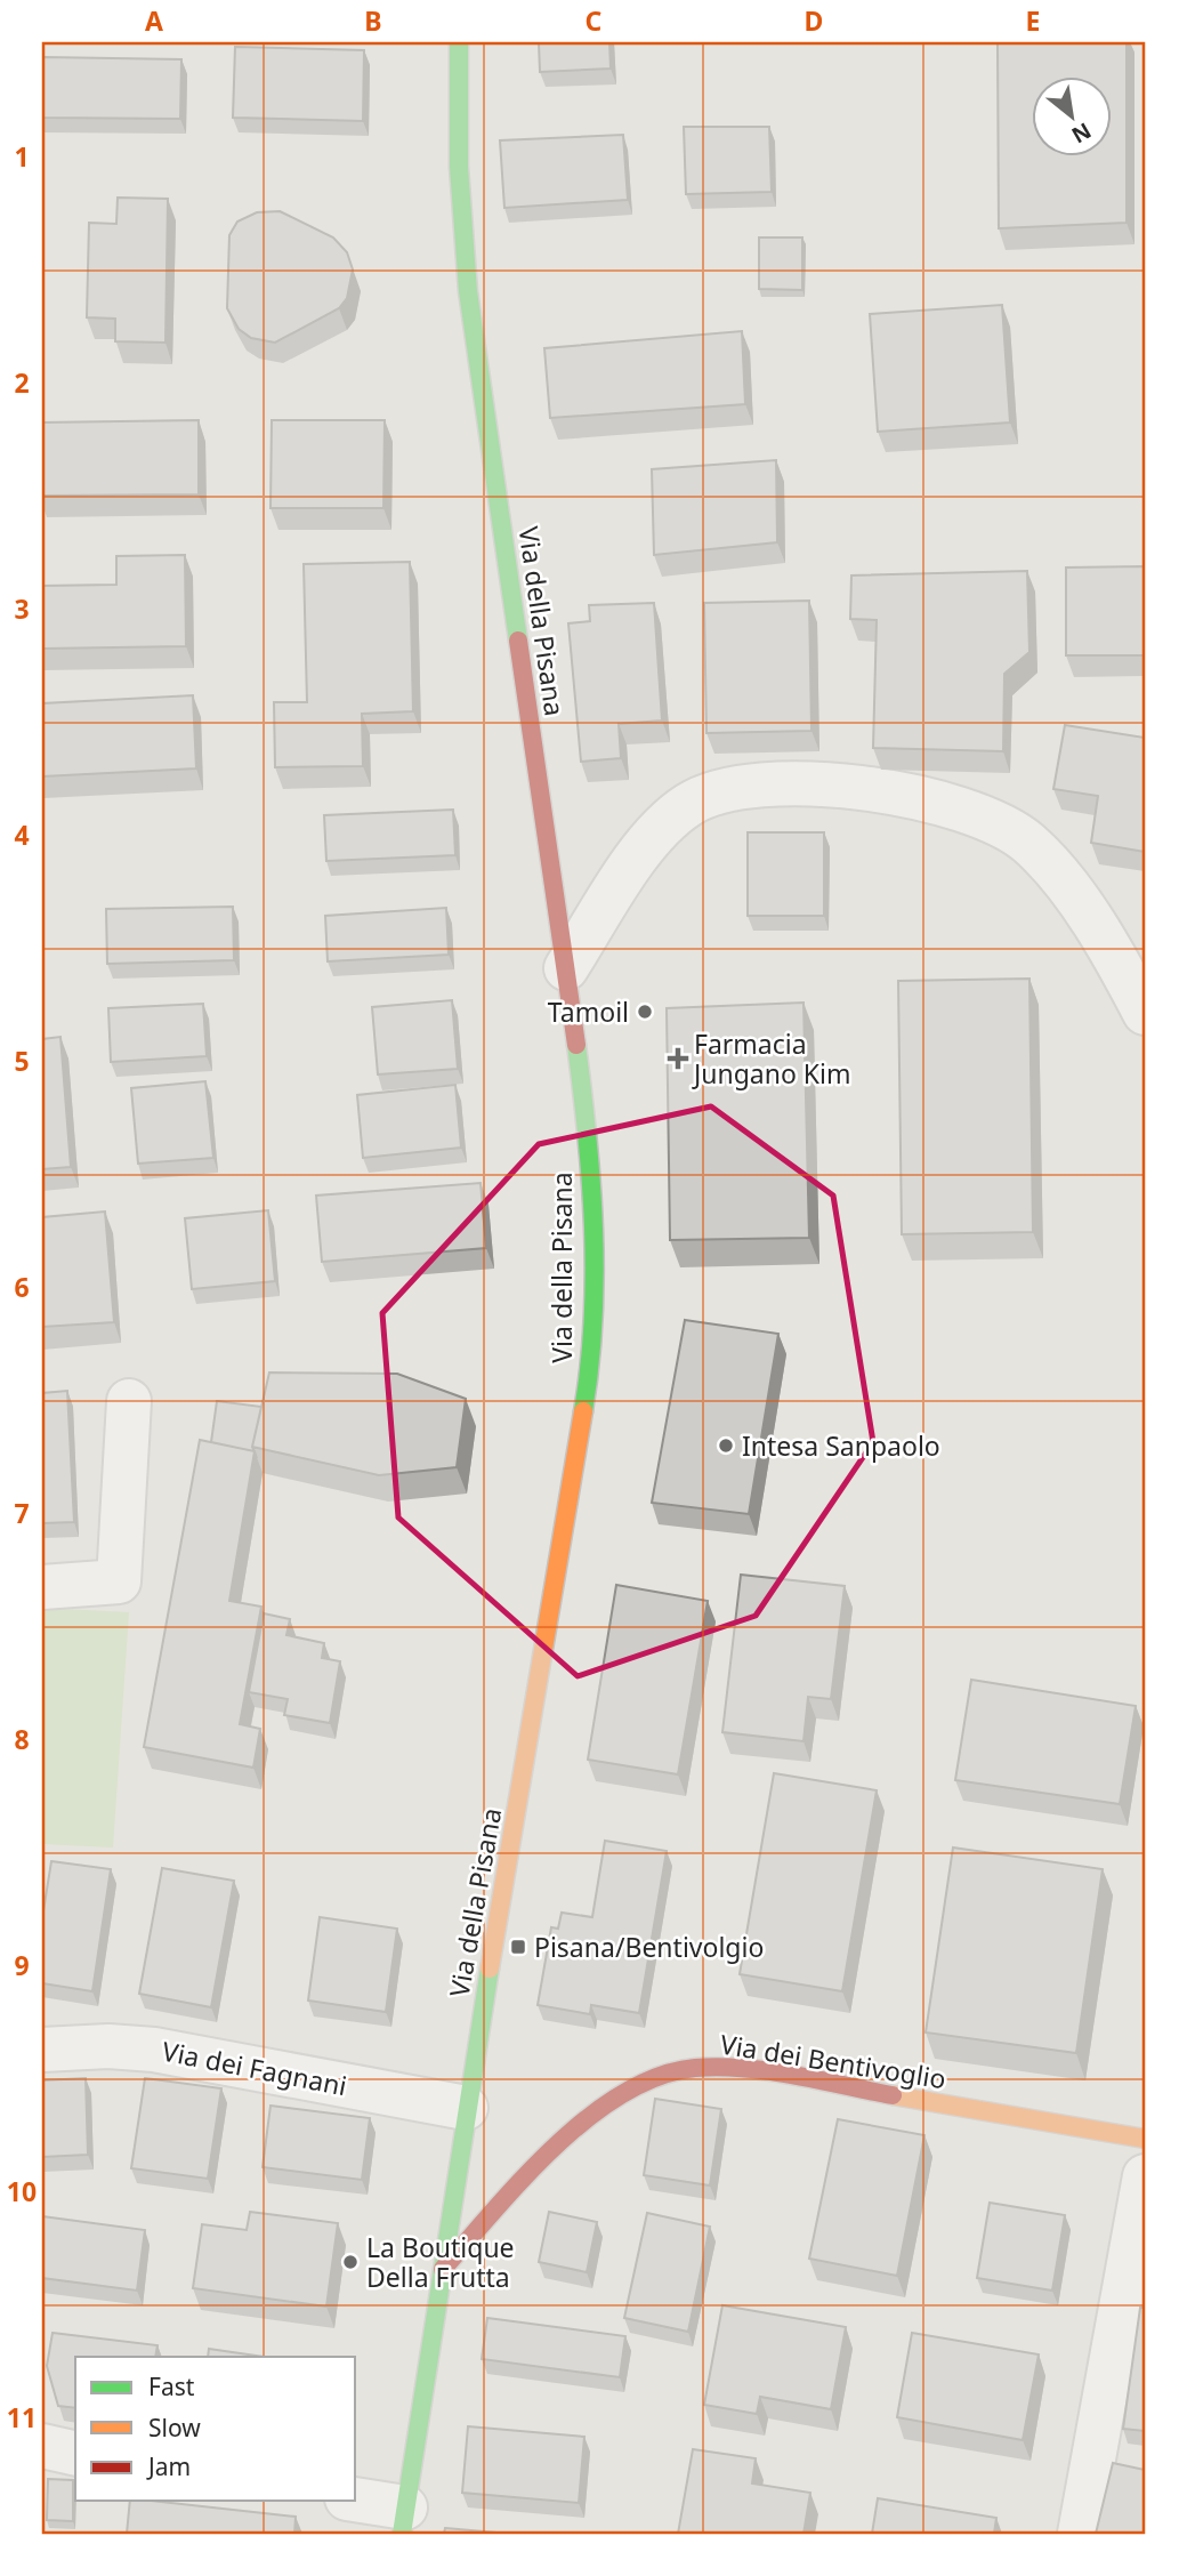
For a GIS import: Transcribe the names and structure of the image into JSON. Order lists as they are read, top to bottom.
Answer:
{
  "streets": {
    "main road": ["Via della Pisana", "Via dei Bentivoglio"],
    "street": ["Via dei Fagnani"]
  },
  "crossings": [
    ["Via della Pisana", "Via dei Bentivoglio"],
    ["Via della Pisana", "Via dei Fagnani"]
  ],
  "places": {
    "other": ["Tamoil", "Intesa Sanpaolo", "La Boutique Della Frutta"],
    "health": ["Farmacia Jungano Kim"],
    "transit": ["Pisana/Bentivolgio"]
  },
  "legend": ["Fast", "Slow", "Jam"],
  "north": "bottom right",
  "grid": {
    "columns": [
      "A",
      "B",
      "C",
      "D",
      "E"
    ],
    "rows": [
      "1",
      "2",
      "3",
      "4",
      "5",
      "6",
      "7",
      "8",
      "9",
      "10",
      "11"
    ]
  }
}
